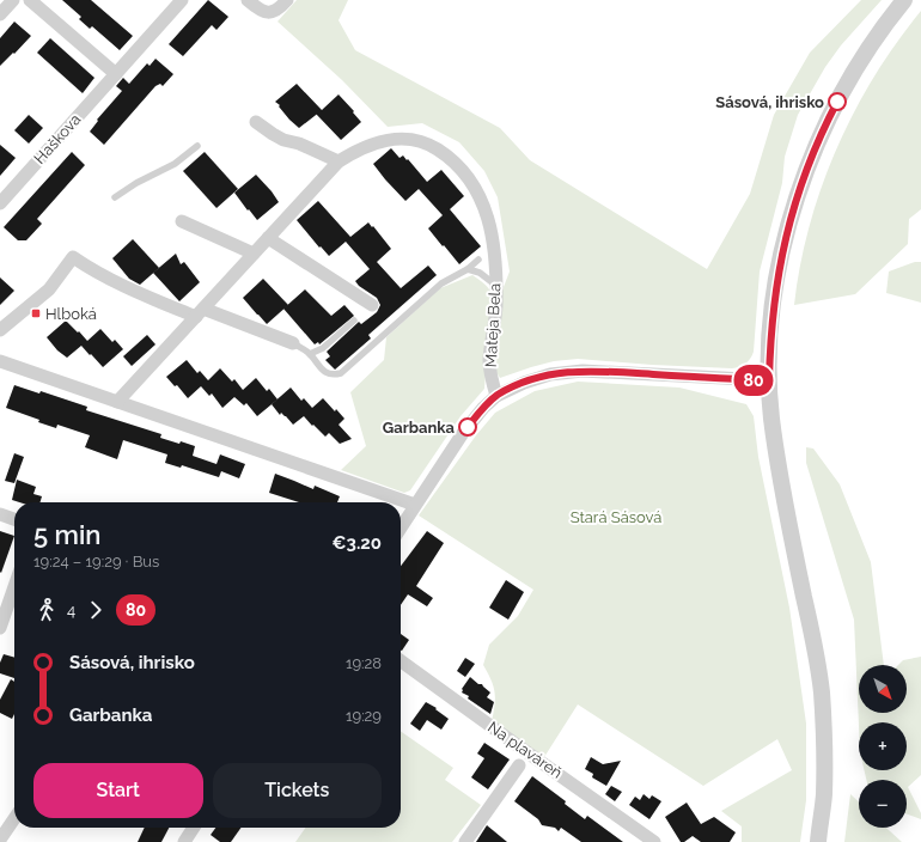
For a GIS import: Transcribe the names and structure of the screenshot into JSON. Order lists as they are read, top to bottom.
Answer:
{
  "streets": {
    "street": ["Haškova", "Mateja Bela", "Na plaváreň"]
  },
  "parks": ["Stará Sásová"],
  "places": {
    "other": ["Sásová, ihrisko", "Garbanka"],
    "transit": ["Hlboká"]
  },
  "lines": ["bus line 80"],
  "north": "bottom right",
  "page": {
    "on_map": "80",
    "heading": ["5 min", "19:24 – 19:29 · Bus", "€3.20"],
    "legs": ["4", "80"],
    "list": [
      {
        "name": "Sásová, ihrisko",
        "value": "19:28"
      },
      {
        "name": "Garbanka",
        "value": "19:29"
      }
    ],
    "map_buttons": ["+", "−"],
    "buttons": ["Start", "Tickets"]
  }
}
